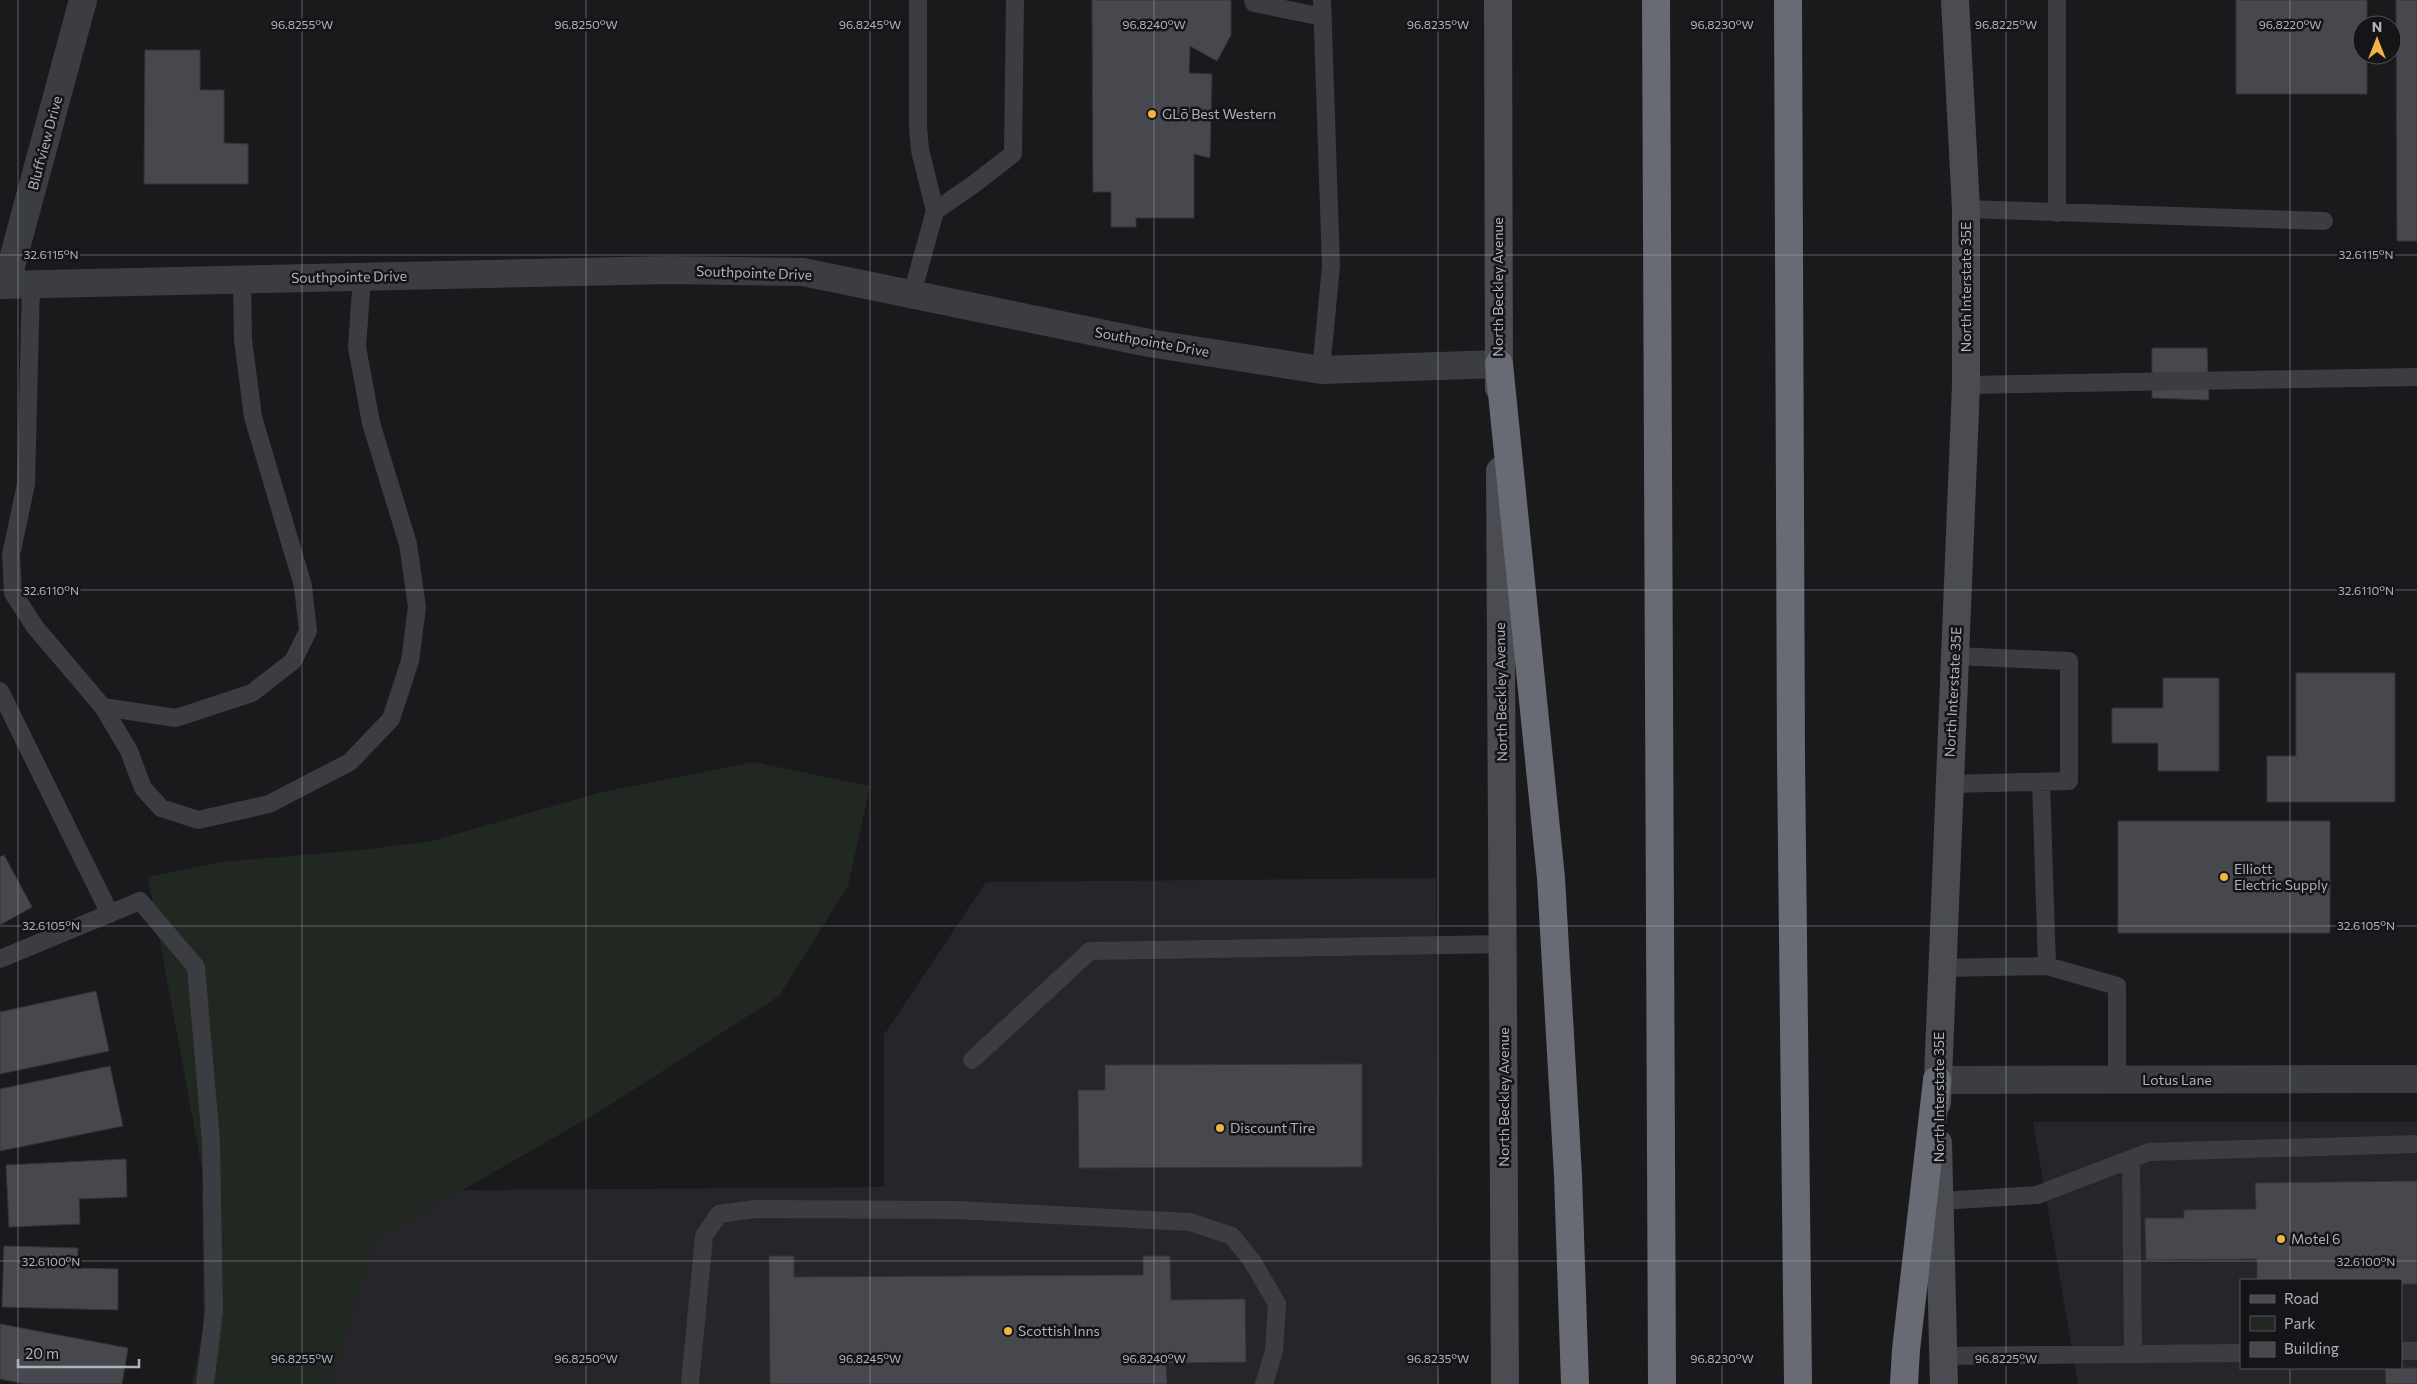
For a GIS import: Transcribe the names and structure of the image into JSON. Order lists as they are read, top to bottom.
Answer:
{
  "streets": {
    "main road": ["North Beckley Avenue", "North Interstate 35E"],
    "street": ["Bluffview Drive", "Southpointe Drive", "Lotus Lane"]
  },
  "crossings": [
    ["Bluffview Drive", "Southpointe Drive"],
    ["Southpointe Drive", "North Beckley Avenue"],
    ["North Interstate 35E", "Lotus Lane"]
  ],
  "places": [
    "GLō Best Western",
    "Elliott Electric Supply",
    "Discount Tire",
    "Motel 6",
    "Scottish Inns"
  ],
  "legend": ["Road", "Park", "Building"],
  "scale_bar": "20 m",
  "north": "top",
  "coordinates": [
    "96.8255°W",
    "96.8250°W",
    "96.8245°W",
    "96.8240°W",
    "96.8235°W",
    "96.8230°W",
    "96.8225°W",
    "96.8220°W",
    "32.6115°N",
    "32.6110°N",
    "32.6105°N",
    "32.6100°N"
  ]
}
